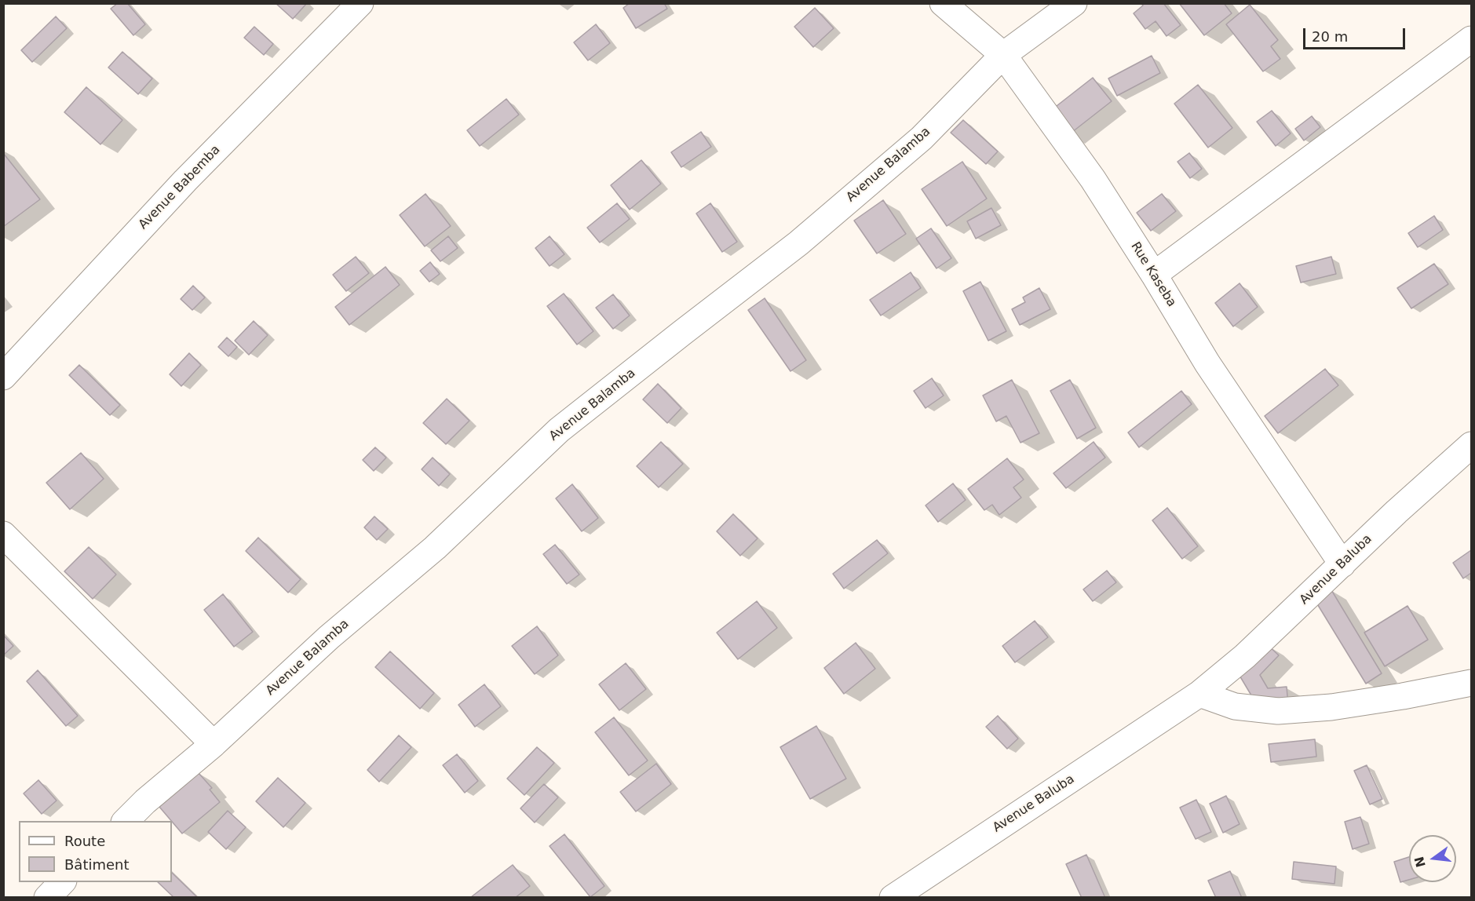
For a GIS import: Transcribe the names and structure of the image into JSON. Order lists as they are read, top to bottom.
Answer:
{
  "streets": {
    "street": [
      "Avenue Balamba",
      "Avenue Babemba",
      "Rue Kaseba",
      "Avenue Baluba"
    ]
  },
  "crossings": [
    ["Avenue Balamba", "Rue Kaseba"],
    ["Rue Kaseba", "Avenue Baluba"]
  ],
  "legend": ["Route", "Bâtiment"],
  "scale_bar": "20 m",
  "north": "left"
}
